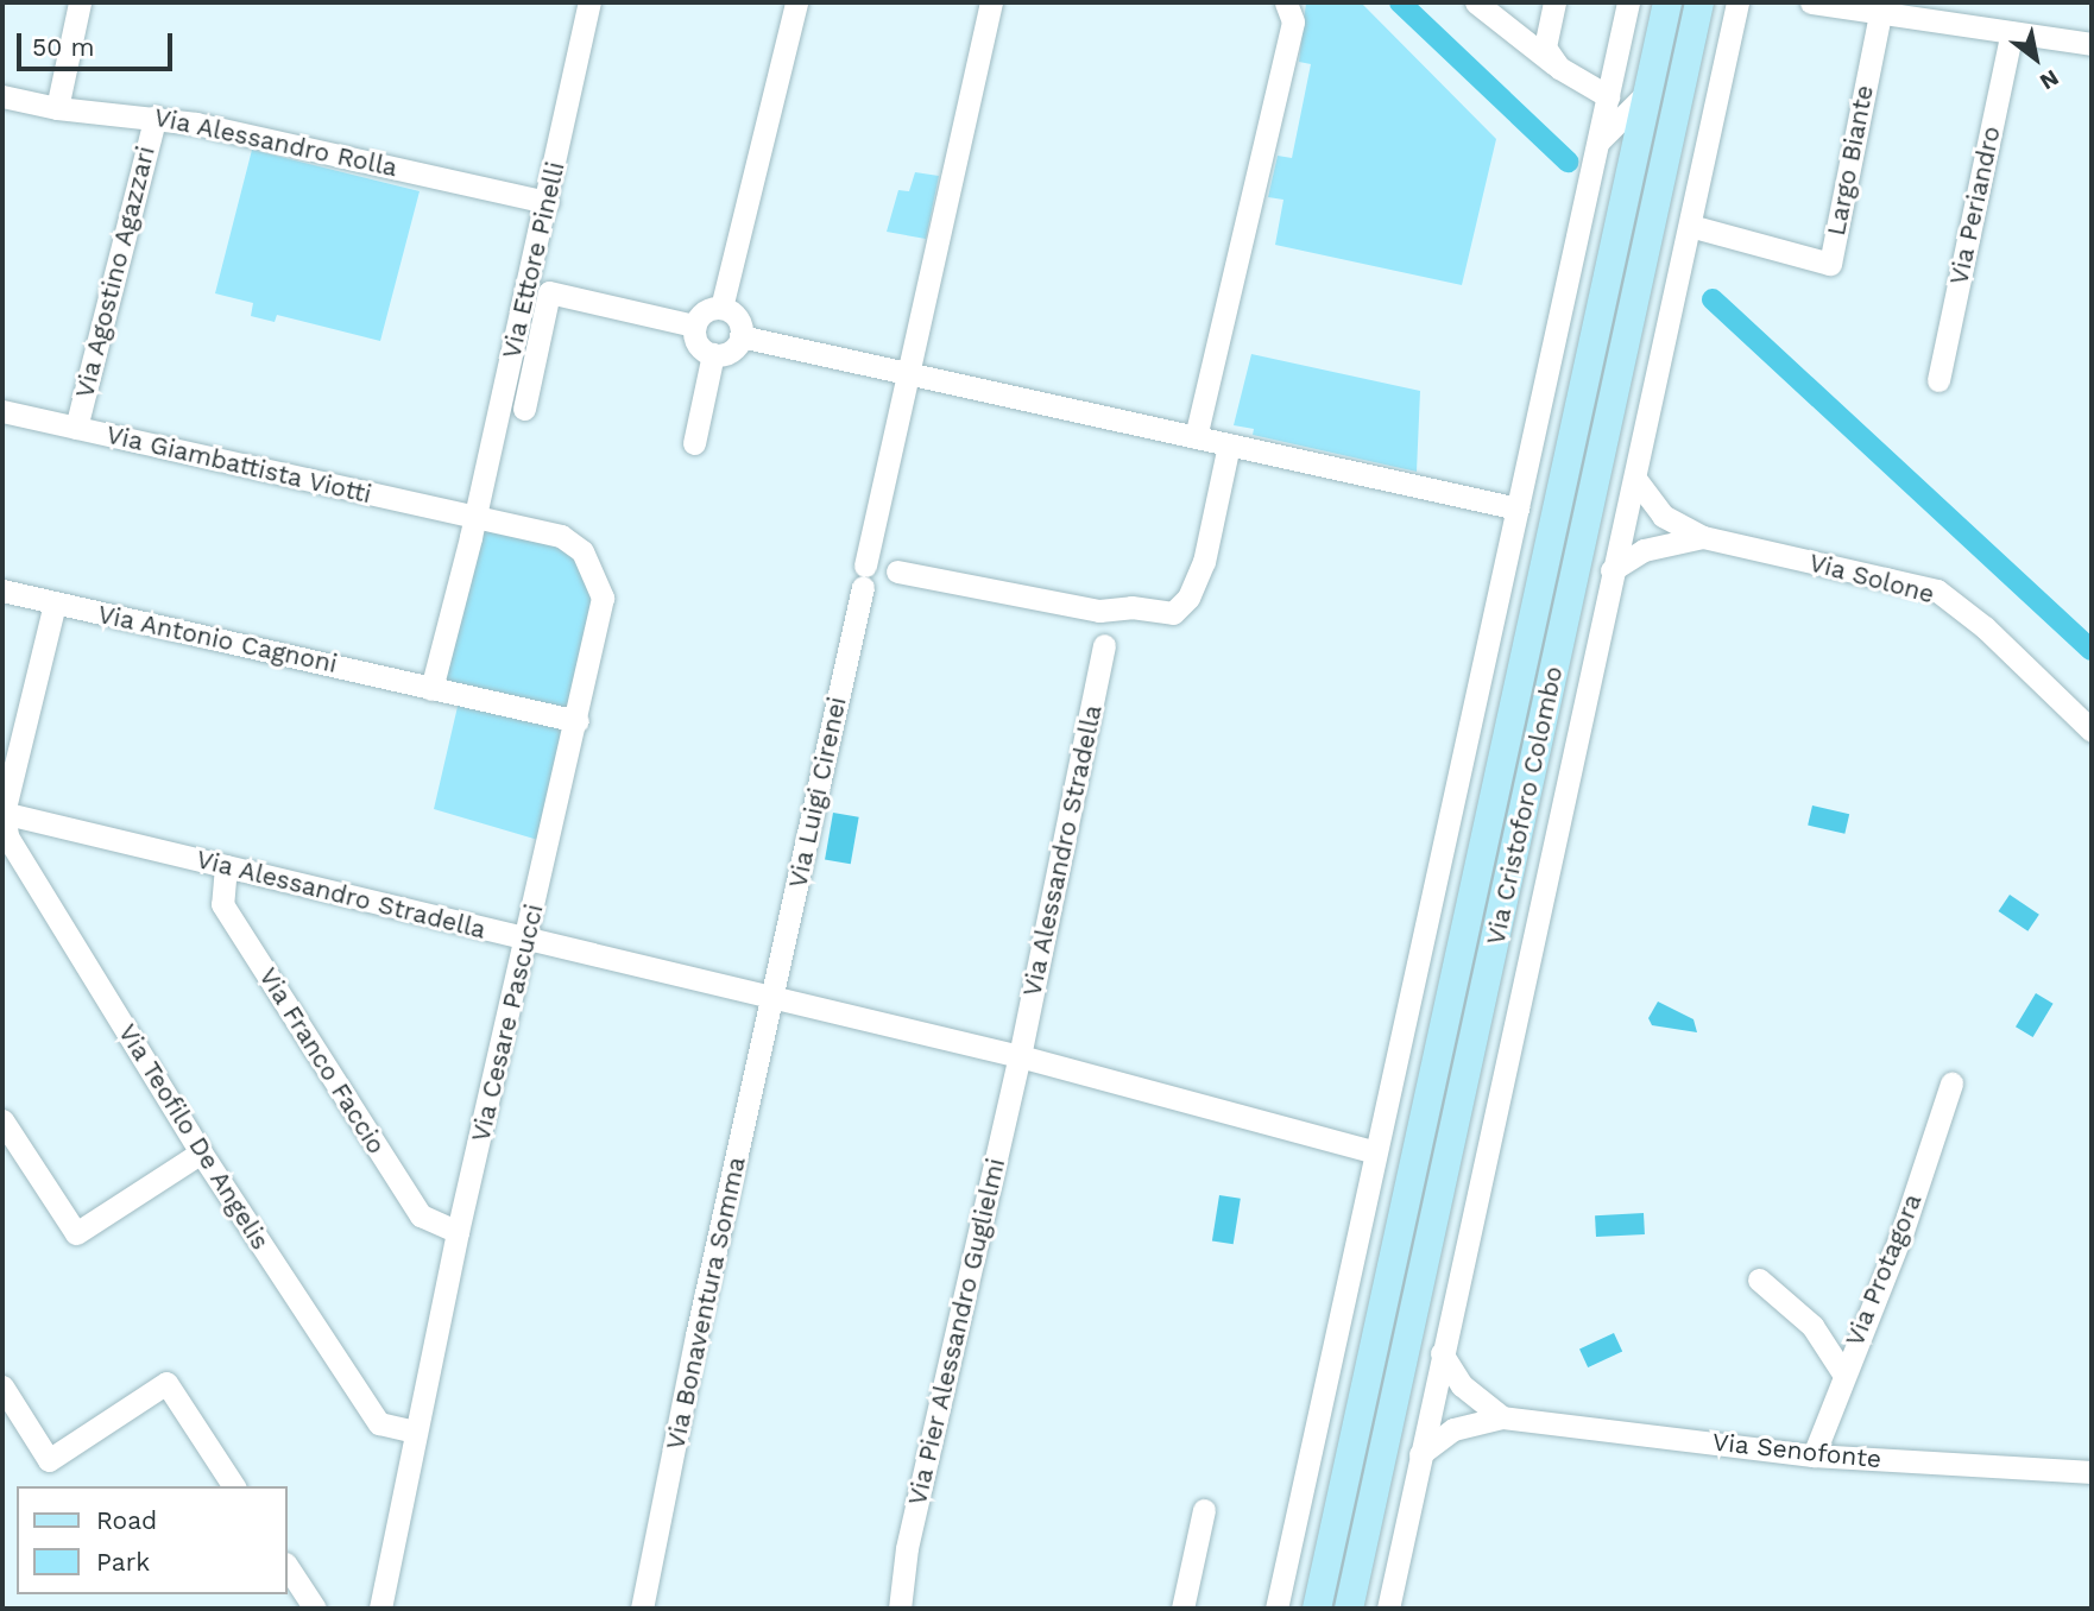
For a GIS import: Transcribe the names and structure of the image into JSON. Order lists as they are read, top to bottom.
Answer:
{
  "streets": {
    "main road": ["Via Cristoforo Colombo"],
    "street": [
      "Via Alessandro Rolla",
      "Largo Biante",
      "Via Periandro",
      "Via Ettore Pinelli",
      "Via Agostino Agazzari",
      "Via Giambattista Viotti",
      "Via Solone",
      "Via Antonio Cagnoni",
      "Via Luigi Cirenei",
      "Via Alessandro Stradella",
      "Via Cesare Pascucci",
      "Via Franco Faccio",
      "Via Teofilo De Angelis",
      "Via Protagora",
      "Via Bonaventura Somma",
      "Via Pier Alessandro Guglielmi",
      "Via Senofonte"
    ]
  },
  "crossings": [
    ["Via Alessandro Rolla", "Via Ettore Pinelli"],
    ["Via Alessandro Rolla", "Via Agostino Agazzari"],
    ["Largo Biante", "Via Cristoforo Colombo"],
    ["Via Ettore Pinelli", "Via Giambattista Viotti"],
    ["Via Ettore Pinelli", "Via Antonio Cagnoni"],
    ["Via Ettore Pinelli", "Via Cesare Pascucci"],
    ["Via Agostino Agazzari", "Via Giambattista Viotti"],
    ["Via Giambattista Viotti", "Via Cesare Pascucci"],
    ["Via Antonio Cagnoni", "Via Cesare Pascucci"],
    ["Via Luigi Cirenei", "Via Alessandro Stradella"],
    ["Via Luigi Cirenei", "Via Bonaventura Somma"],
    ["Via Alessandro Stradella", "Via Cesare Pascucci"],
    ["Via Alessandro Stradella", "Via Franco Faccio"],
    ["Via Alessandro Stradella", "Via Teofilo De Angelis"],
    ["Via Alessandro Stradella", "Via Bonaventura Somma"],
    ["Via Alessandro Stradella", "Via Pier Alessandro Guglielmi"],
    ["Via Cesare Pascucci", "Via Franco Faccio"],
    ["Via Cesare Pascucci", "Via Teofilo De Angelis"],
    ["Via Protagora", "Via Senofonte"]
  ],
  "legend": ["Road", "Park"],
  "scale_bar": "50 m",
  "north": "bottom right"
}
